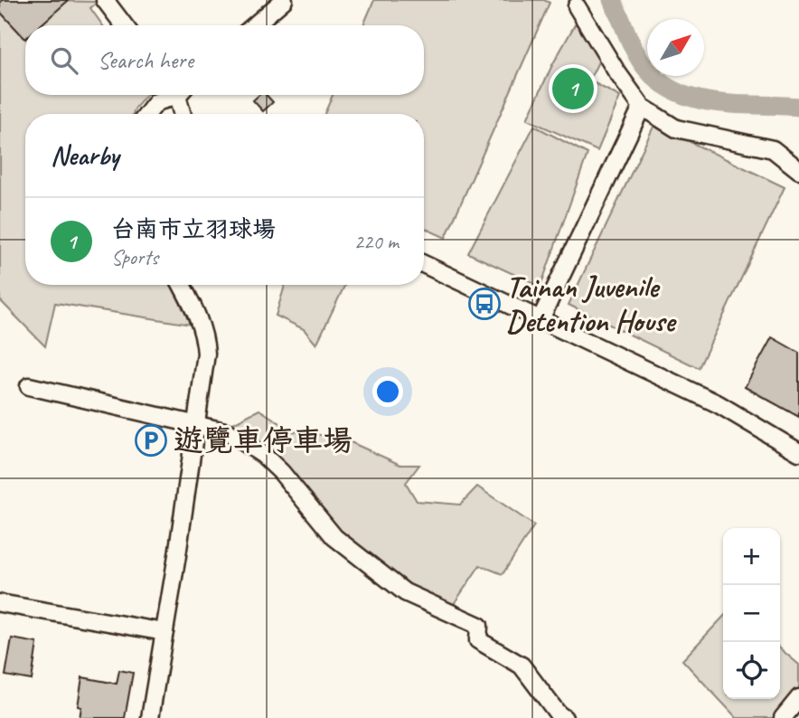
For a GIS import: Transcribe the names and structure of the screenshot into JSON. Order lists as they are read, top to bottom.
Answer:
{
  "places": {
    "bus stop": ["Tainan Juvenile Detention House"],
    "parking": ["遊覽車停車場"]
  },
  "north": "top right",
  "page": {
    "search": "Search here",
    "pins": "1",
    "heading": "Nearby",
    "list": [
      {
        "mark": "1",
        "name": "台南市立羽球場",
        "note": "Sports",
        "value": "220 m"
      }
    ],
    "map_buttons": ["+", "−"]
  }
}
